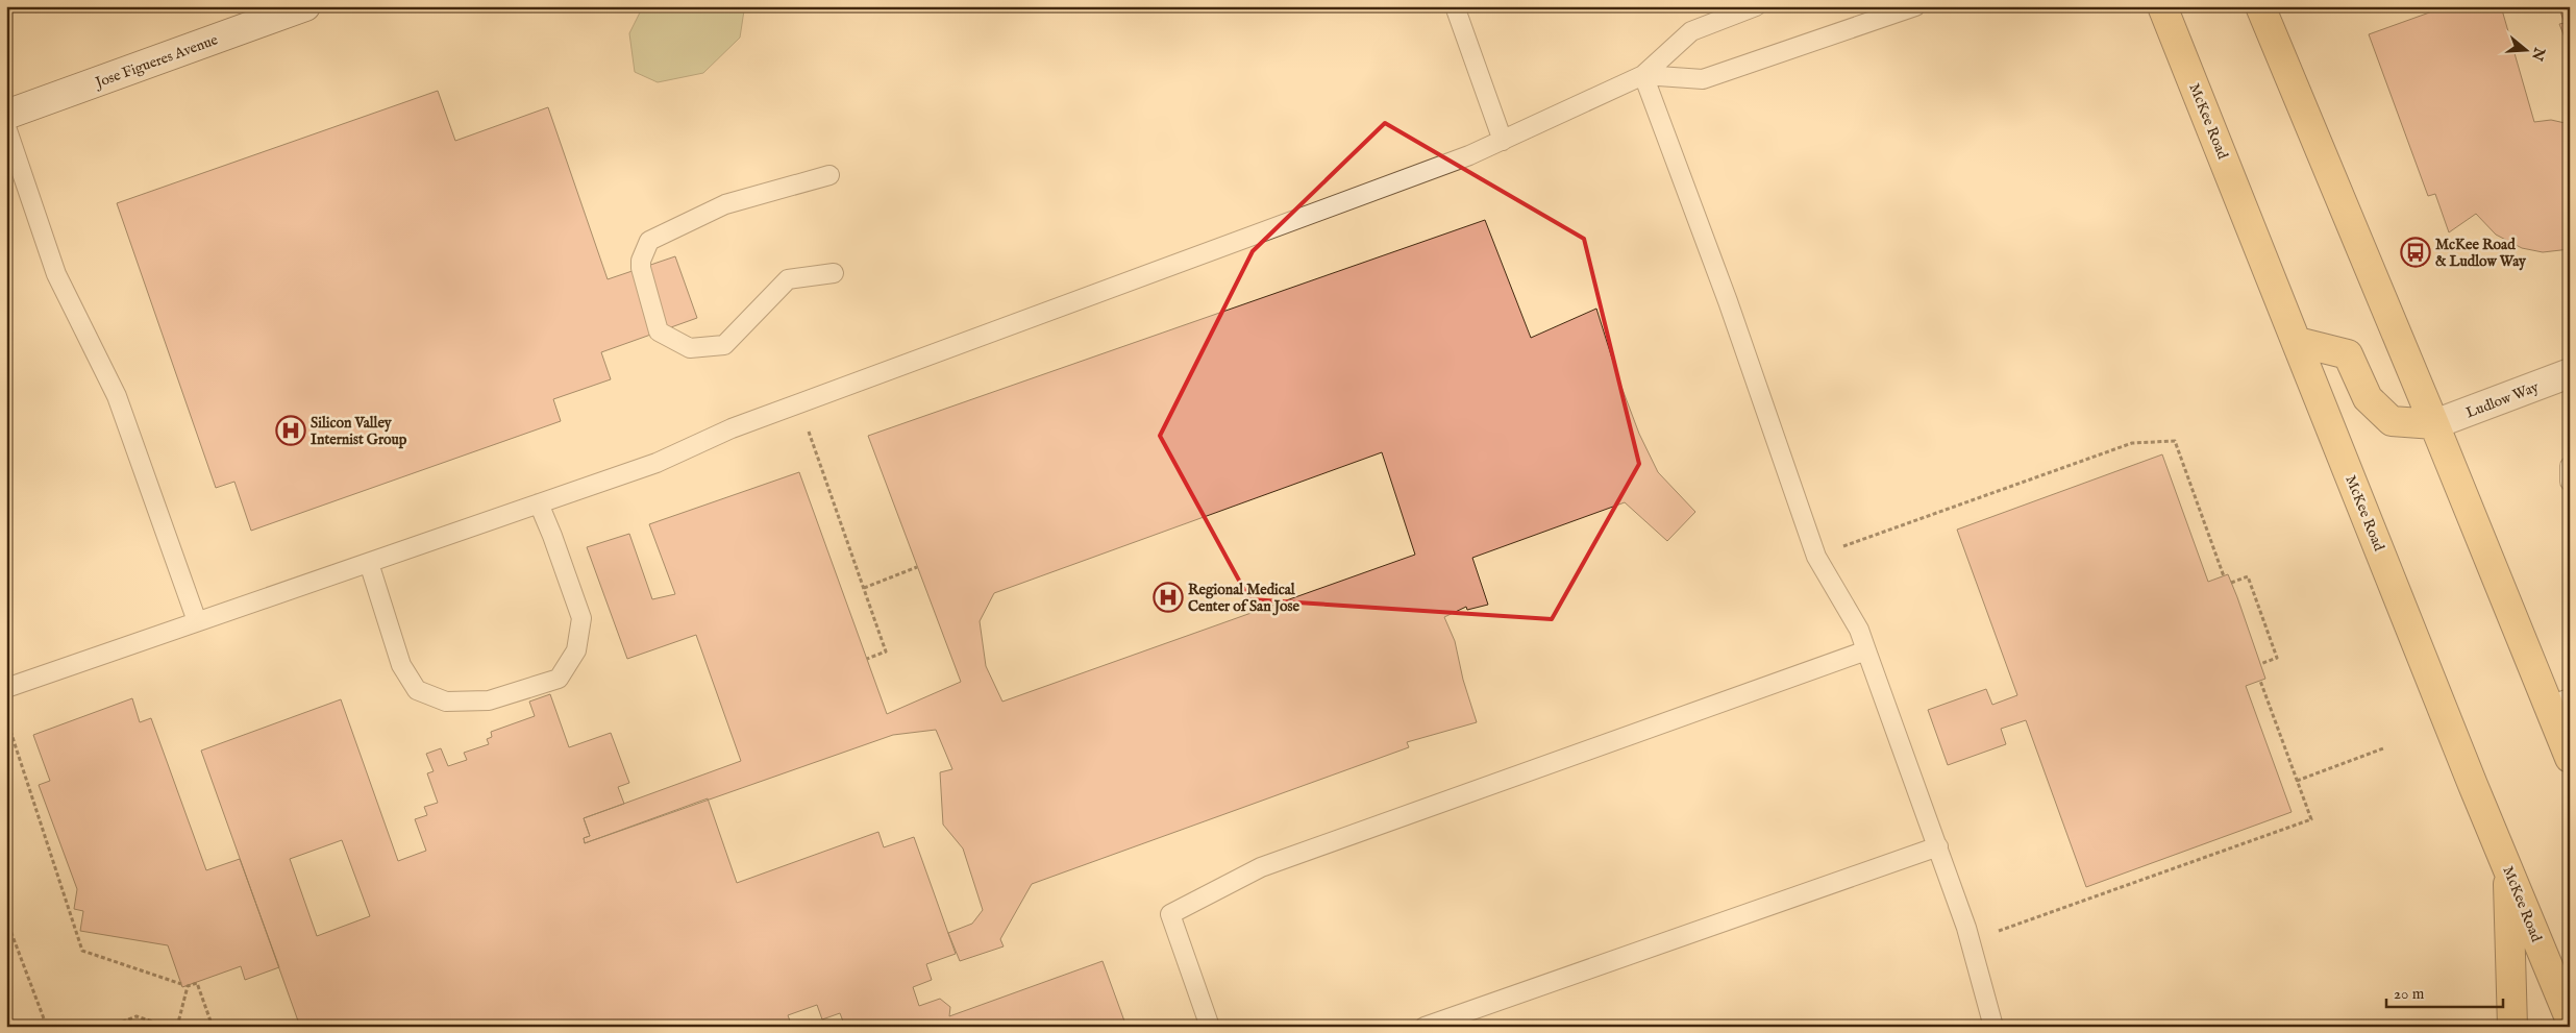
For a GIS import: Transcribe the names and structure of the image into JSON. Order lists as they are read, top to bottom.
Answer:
{
  "streets": {
    "main road": ["McKee Road"],
    "street": ["Jose Figueres Avenue", "Ludlow Way"]
  },
  "places": {
    "bus stop": ["McKee Road & Ludlow Way"],
    "hospital": ["Silicon Valley Internist Group", "Regional Medical Center of San Jose"]
  },
  "scale_bar": "20 m",
  "north": "right"
}
